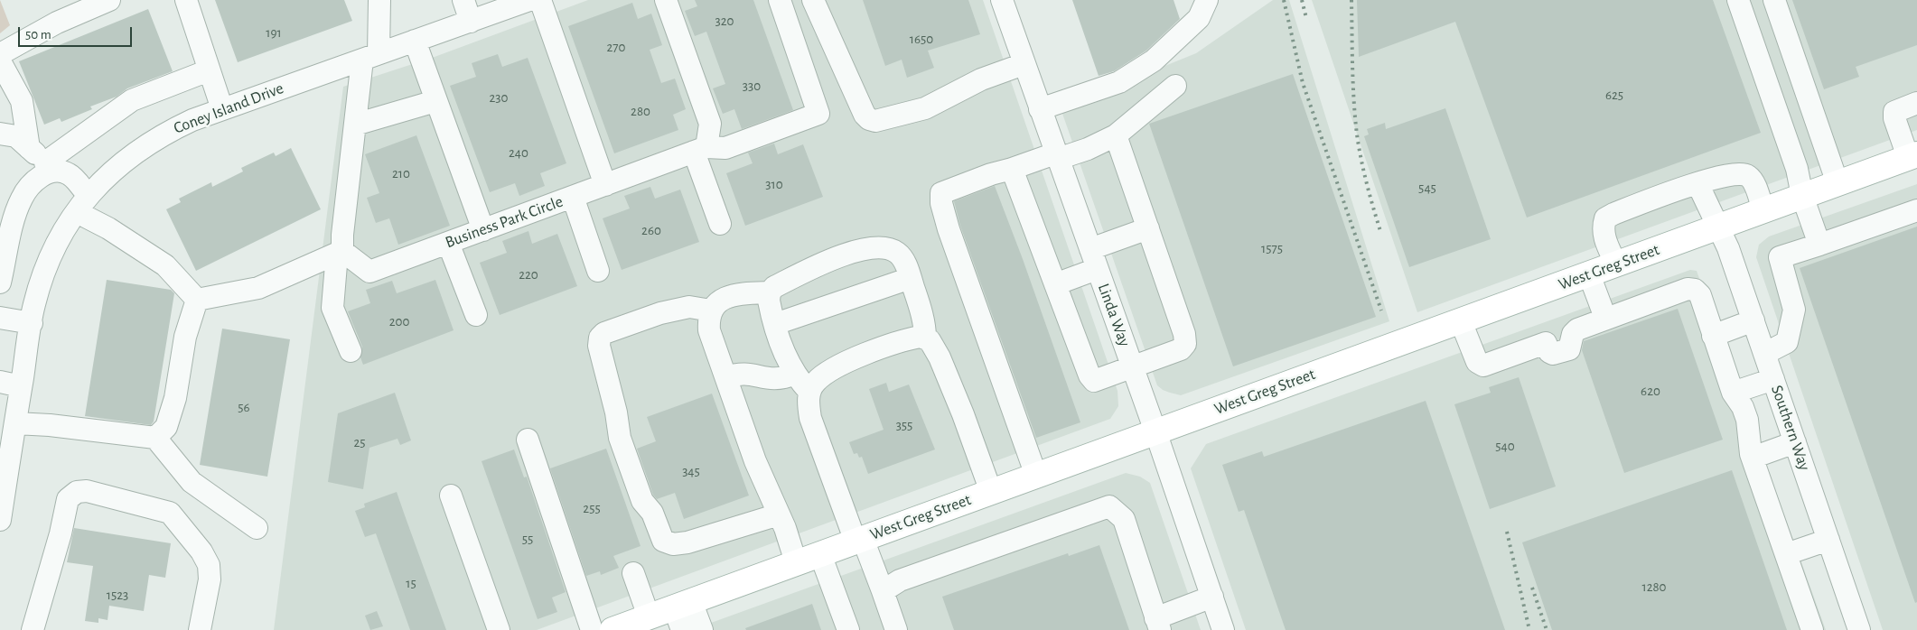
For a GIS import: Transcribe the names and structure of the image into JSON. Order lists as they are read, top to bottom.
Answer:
{
  "streets": {
    "main road": ["West Greg Street"],
    "street": [
      "Coney Island Drive",
      "Business Park Circle",
      "Linda Way",
      "Southern Way"
    ]
  },
  "crossings": [
    ["West Greg Street", "Linda Way"],
    ["West Greg Street", "Southern Way"]
  ],
  "house_numbers": [
    "320",
    "191",
    "1650",
    "270",
    "330",
    "625",
    "230",
    "280",
    "240",
    "210",
    "310",
    "545",
    "260",
    "1575",
    "220",
    "200",
    "620",
    "56",
    "355",
    "25",
    "540",
    "345",
    "255",
    "55",
    "15",
    "1280",
    "1523"
  ],
  "scale_bar": "50 m"
}
